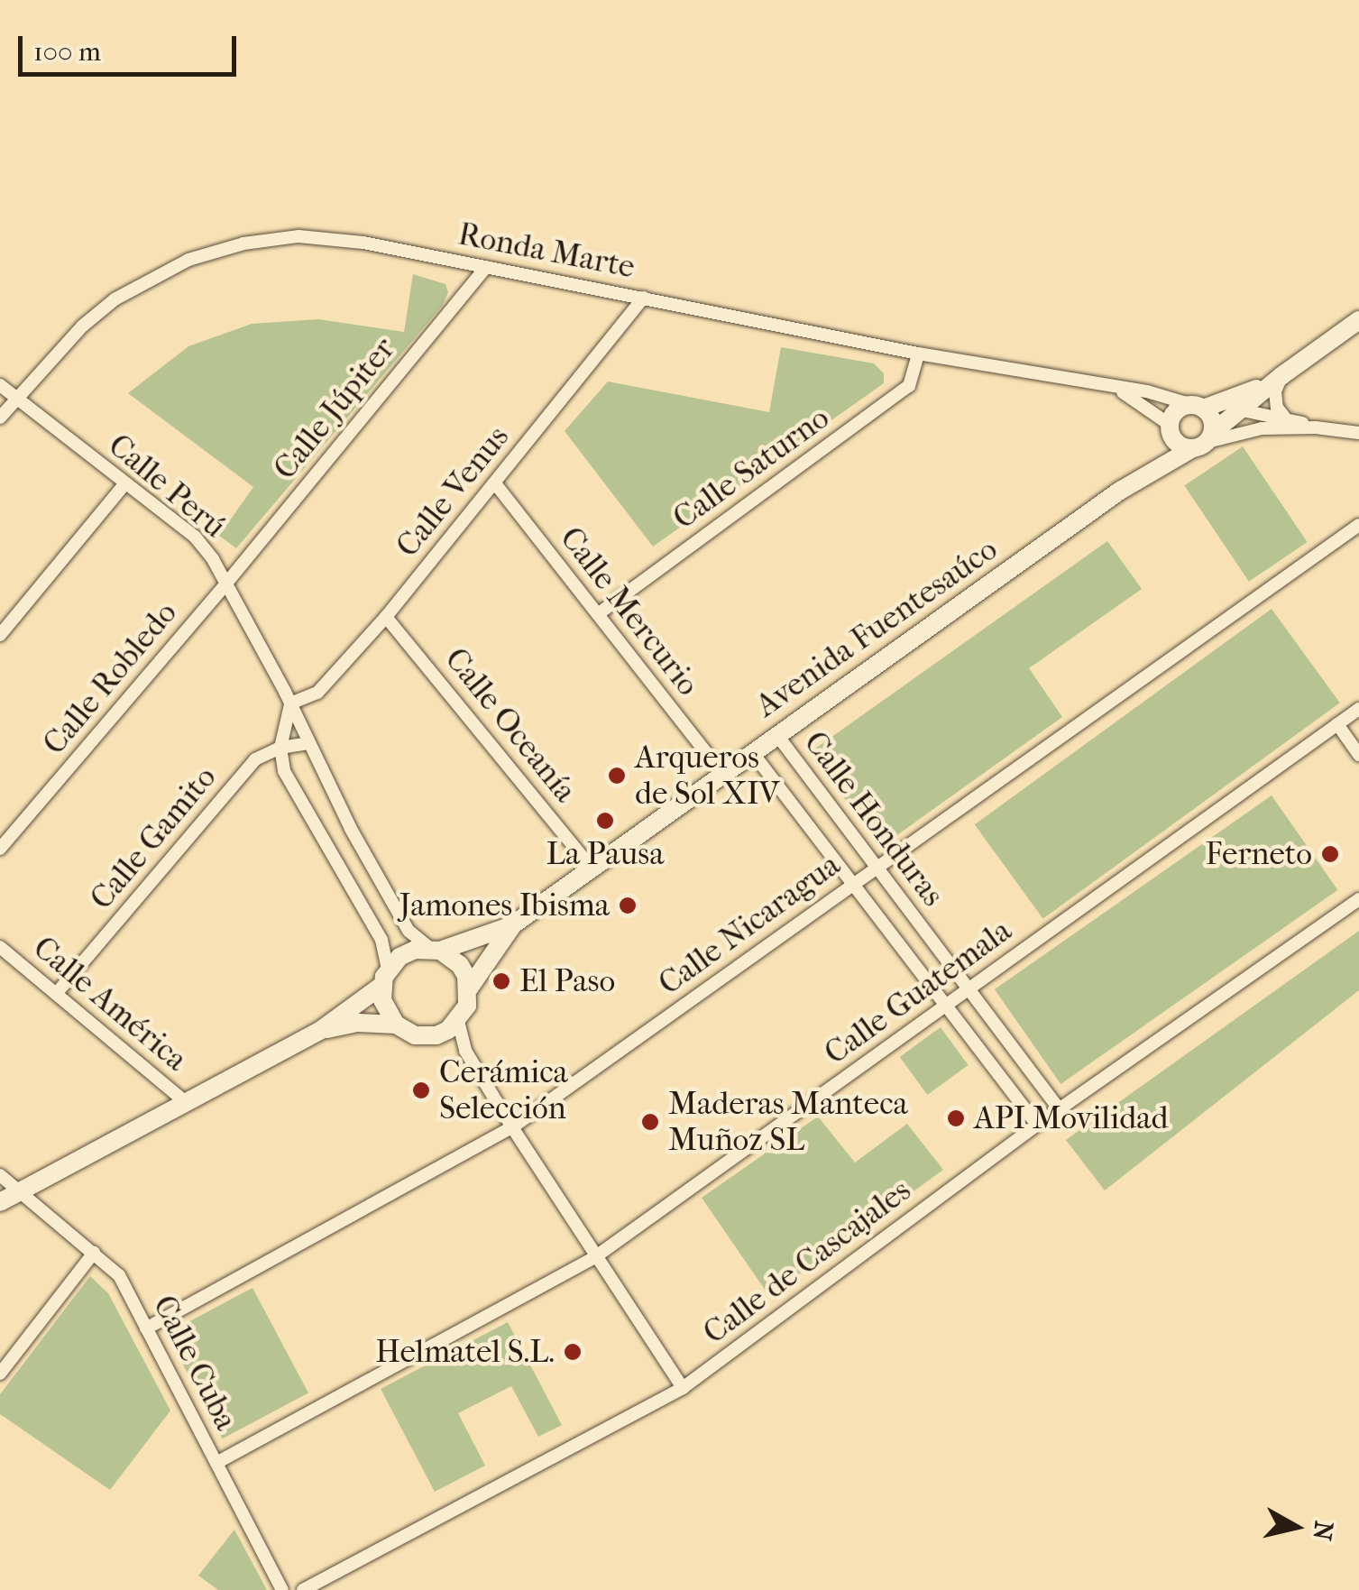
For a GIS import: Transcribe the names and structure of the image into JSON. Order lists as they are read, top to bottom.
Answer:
{
  "streets": {
    "street": [
      "Ronda Marte",
      "Calle Júpiter",
      "Calle Saturno",
      "Calle Perú",
      "Calle Venus",
      "Calle Mercurio",
      "Avenida Fuentesaúco",
      "Calle Robledo",
      "Calle Oceanía",
      "Calle Honduras",
      "Calle Gamito",
      "Calle Nicaragua",
      "Calle Guatemala",
      "Calle América",
      "Calle de Cascajales",
      "Calle Cuba"
    ]
  },
  "crossings": [
    ["Ronda Marte", "Calle Júpiter"],
    ["Ronda Marte", "Calle Saturno"],
    ["Ronda Marte", "Calle Perú"],
    ["Ronda Marte", "Calle Venus"],
    ["Ronda Marte", "Avenida Fuentesaúco"],
    ["Calle Júpiter", "Calle Perú"],
    ["Calle Júpiter", "Calle Robledo"],
    ["Calle Saturno", "Calle Mercurio"],
    ["Calle Perú", "Calle Venus"],
    ["Calle Perú", "Avenida Fuentesaúco"],
    ["Calle Perú", "Calle Robledo"],
    ["Calle Perú", "Calle Gamito"],
    ["Calle Venus", "Calle Mercurio"],
    ["Calle Venus", "Calle Oceanía"],
    ["Calle Mercurio", "Avenida Fuentesaúco"],
    ["Avenida Fuentesaúco", "Calle Oceanía"],
    ["Avenida Fuentesaúco", "Calle Honduras"],
    ["Calle Honduras", "Calle Nicaragua"],
    ["Calle Honduras", "Calle Guatemala"],
    ["Calle Honduras", "Calle de Cascajales"],
    ["Calle Gamito", "Calle América"],
    ["Calle Nicaragua", "Calle Cuba"],
    ["Calle Guatemala", "Calle Cuba"]
  ],
  "places": [
    "Arqueros de Sol XIV",
    "La Pausa",
    "Ferneto",
    "Jamones Ibisma",
    "El Paso",
    "Cerámica Selección",
    "API Movilidad",
    "Maderas Manteca Muñoz SL",
    "Helmatel S.L."
  ],
  "scale_bar": "100 m",
  "north": "right"
}
